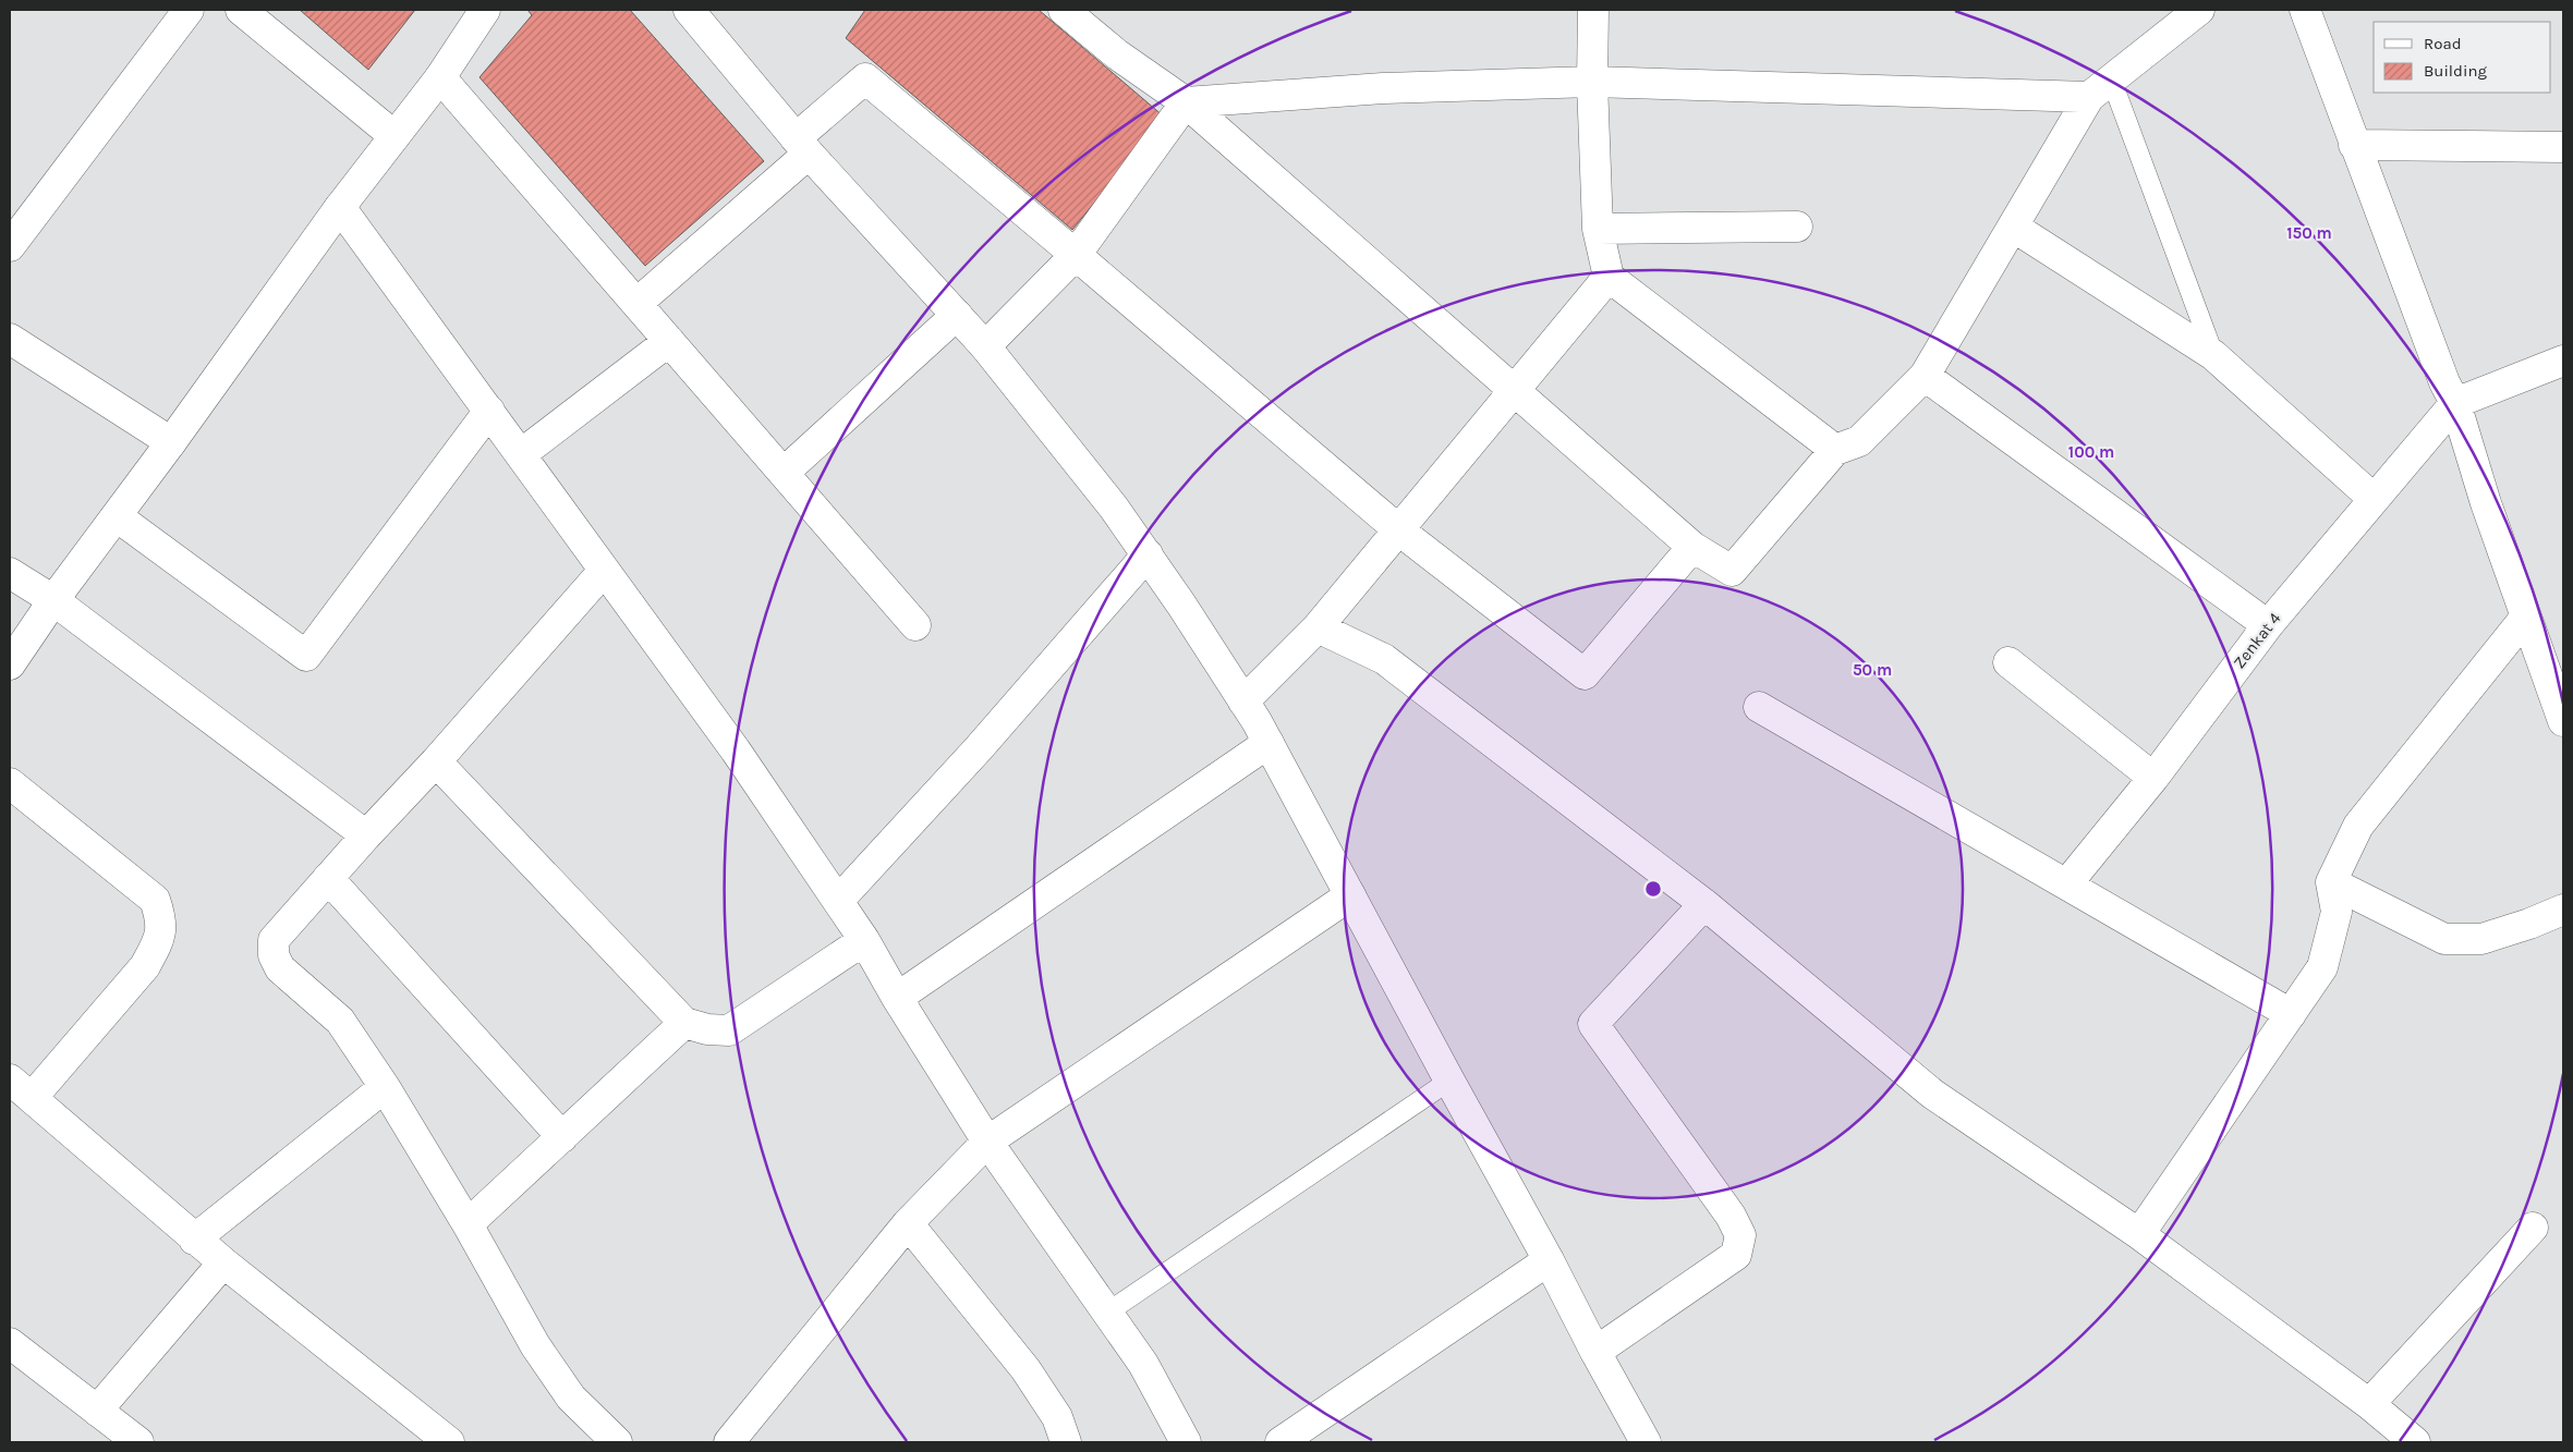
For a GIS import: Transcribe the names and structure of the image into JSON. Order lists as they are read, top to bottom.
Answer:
{
  "streets": {
    "street": ["Zenkat 4"]
  },
  "legend": ["Road", "Building"],
  "rings": ["150 m", "100 m", "50 m"]
}
